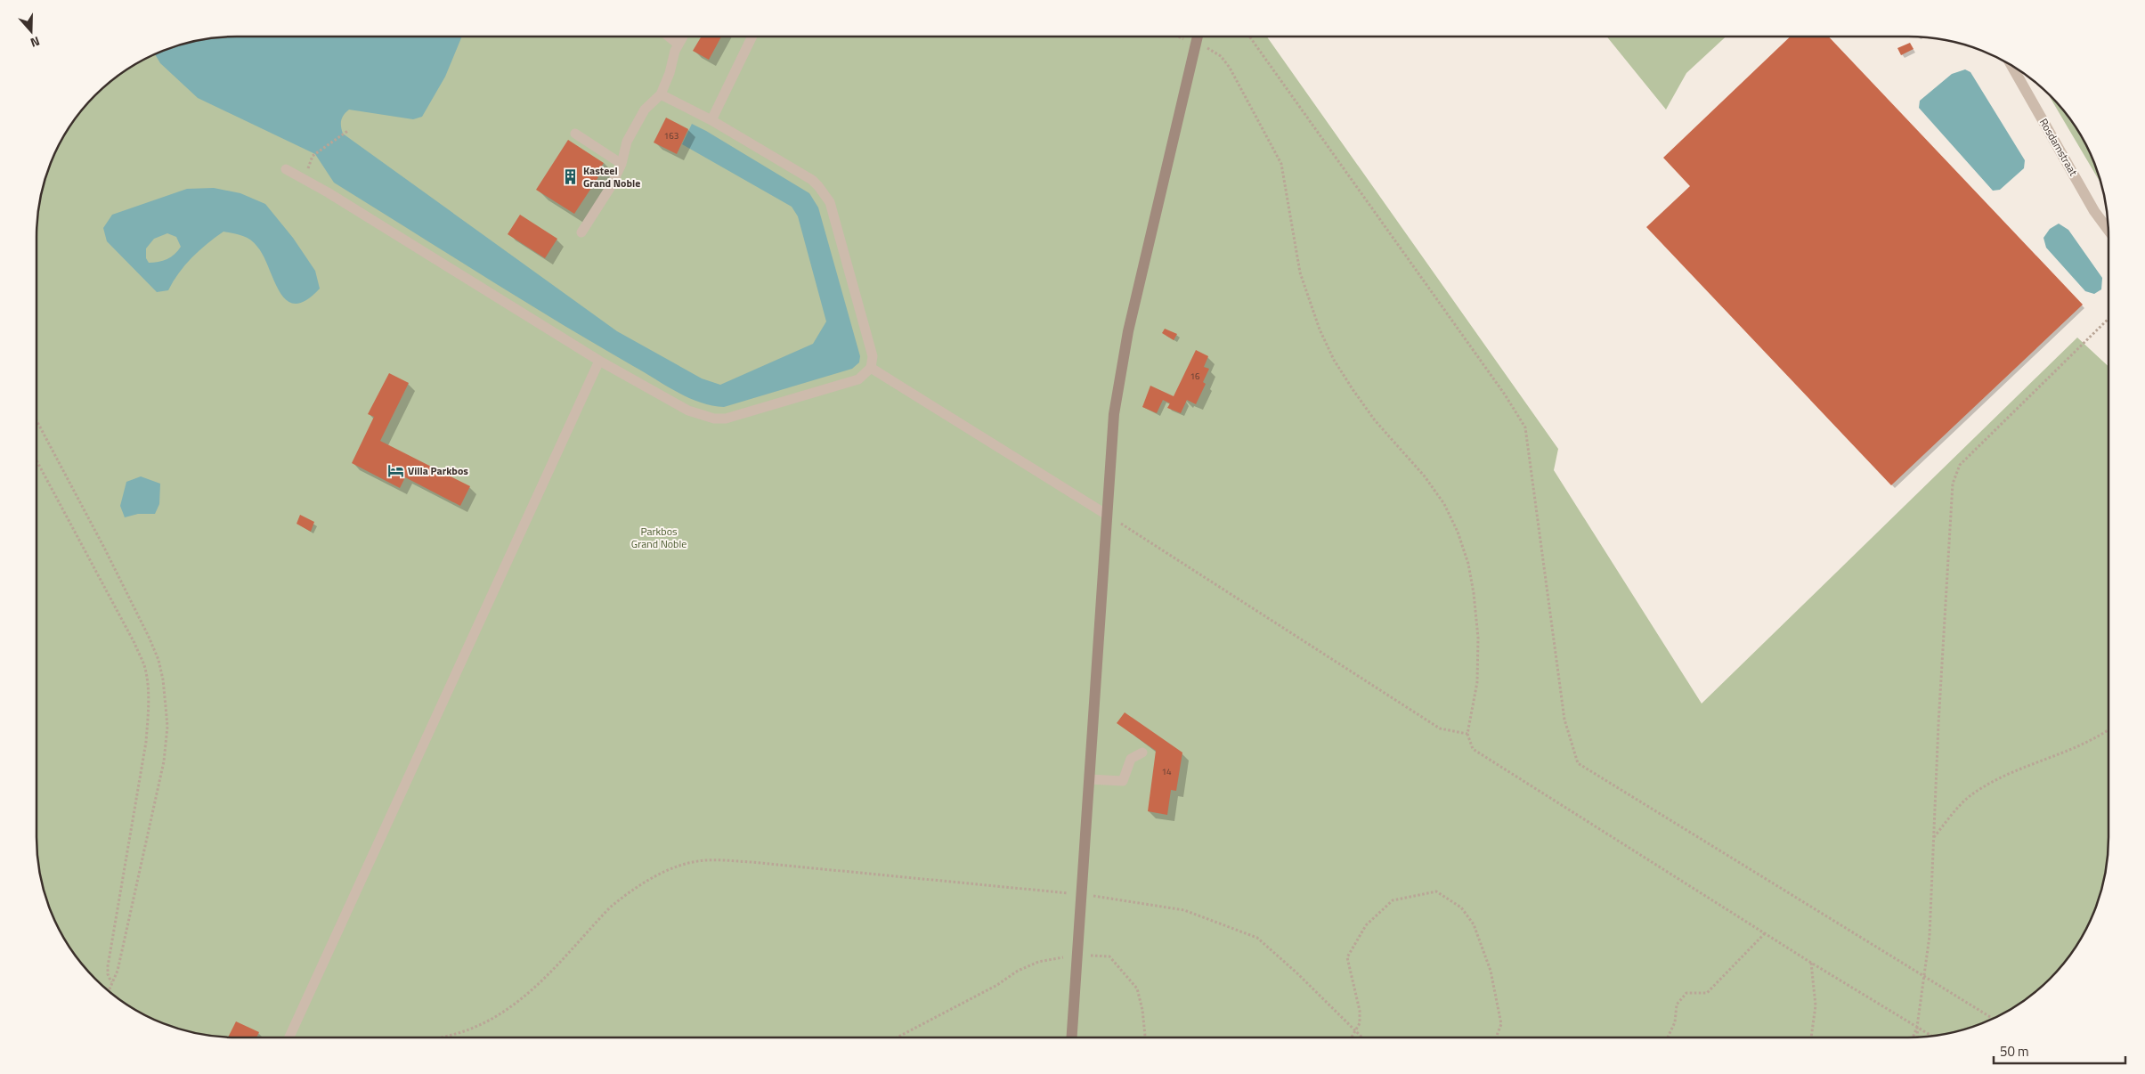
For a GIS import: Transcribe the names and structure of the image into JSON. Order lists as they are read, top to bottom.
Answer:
{
  "streets": {
    "street": ["Rosdamstraat"]
  },
  "parks": ["Parkbos Grand Noble"],
  "places": {
    "building": ["Kasteel Grand Noble"],
    "hotel": ["Villa Parkbos"]
  },
  "house_numbers": ["163", "16", "14"],
  "scale_bar": "50 m",
  "north": "bottom"
}
